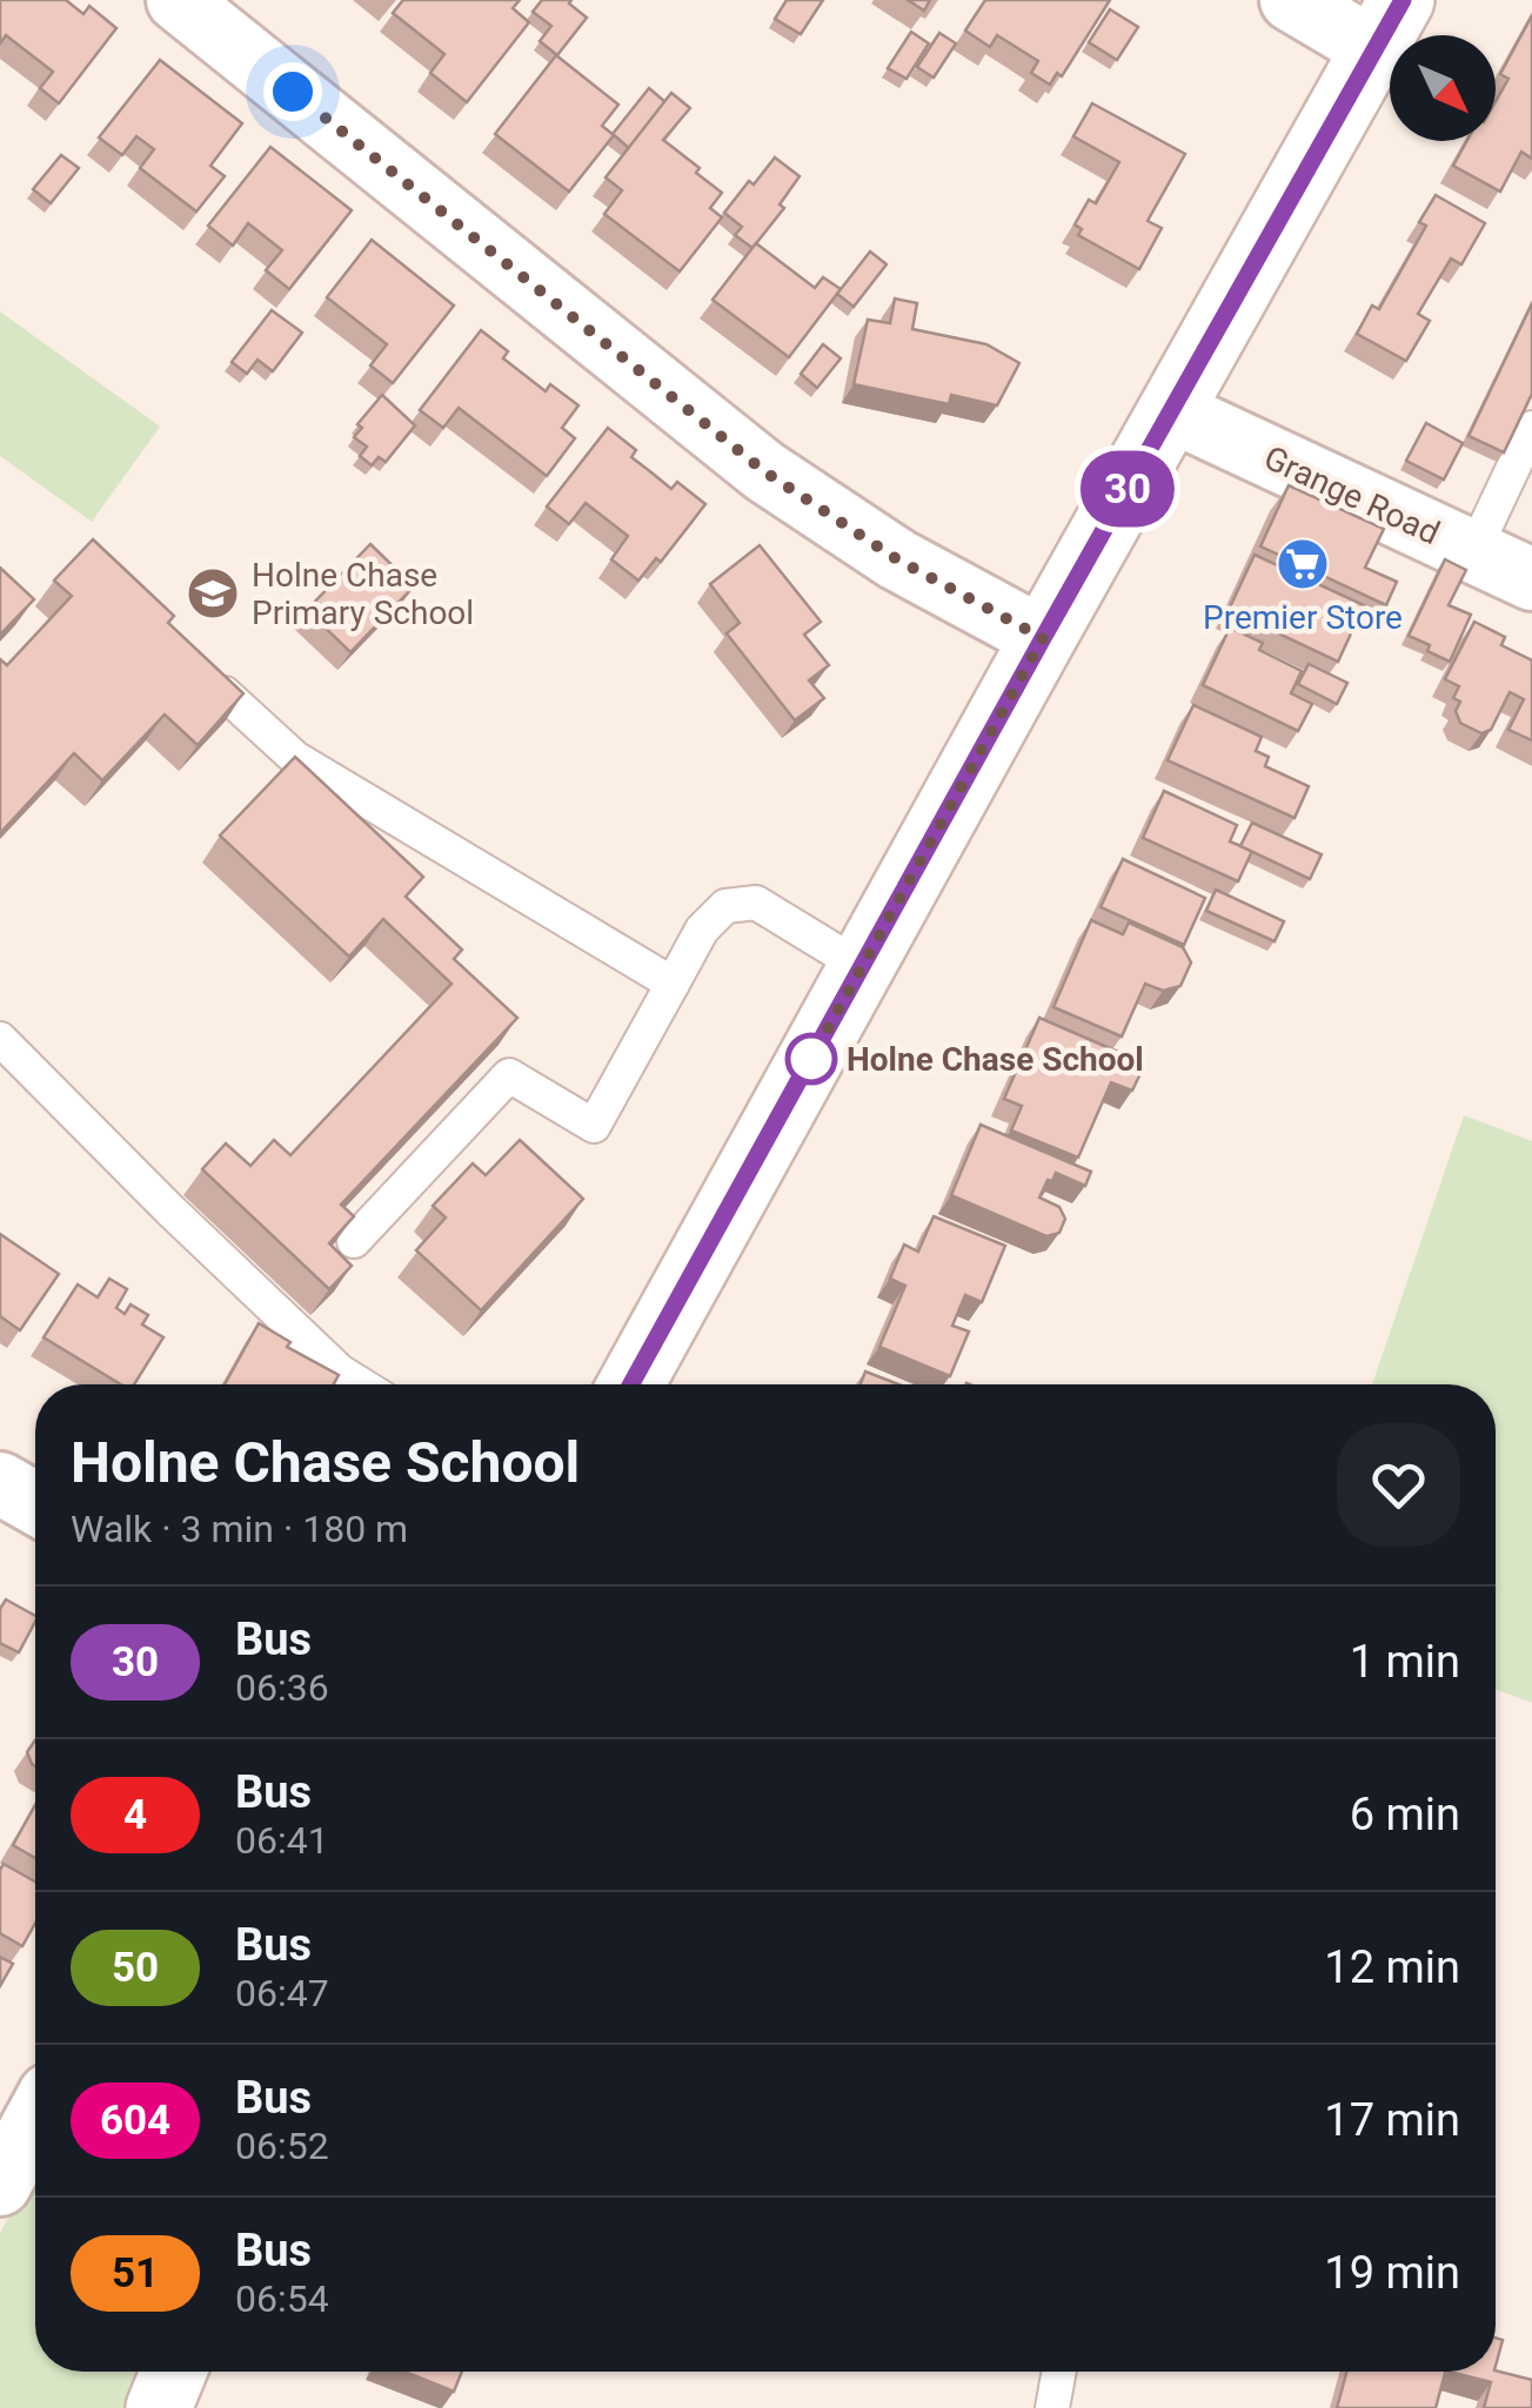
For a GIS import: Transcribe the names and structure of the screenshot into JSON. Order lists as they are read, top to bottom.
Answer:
{
  "streets": {
    "street": ["Grange Road"]
  },
  "places": {
    "supermarket": ["Premier Store"],
    "school or university": ["Holne Chase Primary School"],
    "other": ["Holne Chase School"]
  },
  "lines": ["bus line 30"],
  "north": "bottom right",
  "page": {
    "on_map": "30",
    "heading": ["Holne Chase School", "Walk · 3 min · 180 m"],
    "list": [
      {
        "mark": "30",
        "name": "Bus",
        "note": "06:36",
        "value": "1 min"
      },
      {
        "mark": "4",
        "name": "Bus",
        "note": "06:41",
        "value": "6 min"
      },
      {
        "mark": "50",
        "name": "Bus",
        "note": "06:47",
        "value": "12 min"
      },
      {
        "mark": "604",
        "name": "Bus",
        "note": "06:52",
        "value": "17 min"
      },
      {
        "mark": "51",
        "name": "Bus",
        "note": "06:54",
        "value": "19 min"
      }
    ]
  }
}
